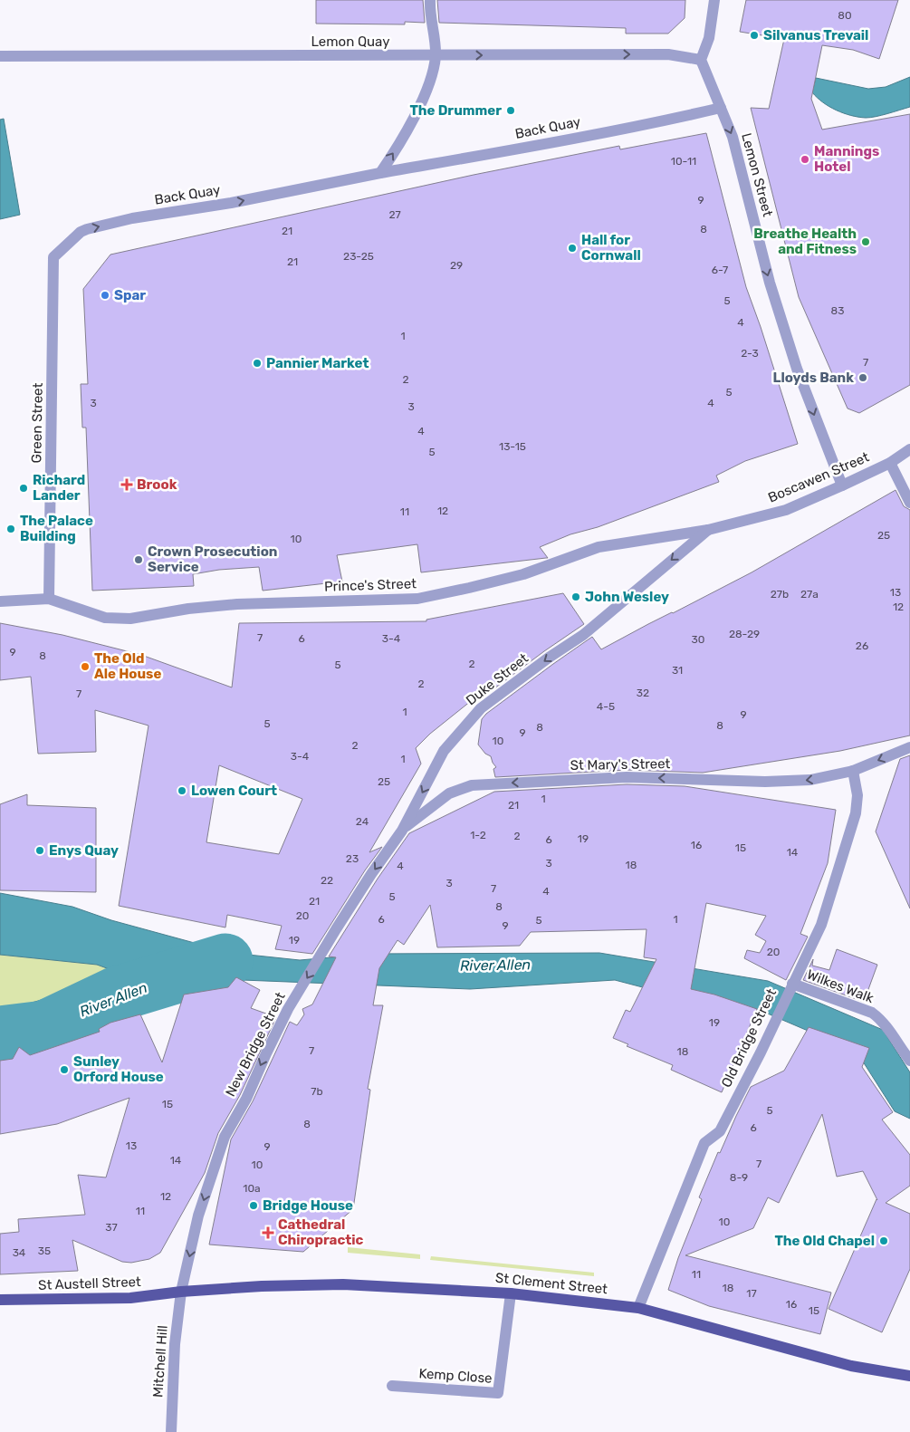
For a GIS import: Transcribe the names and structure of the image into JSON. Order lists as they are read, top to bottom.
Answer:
{
  "streets": {
    "main road": ["St Austell Street", "St Clement Street"],
    "street": [
      "Lemon Quay",
      "Back Quay",
      "Lemon Street",
      "Green Street",
      "Boscawen Street",
      "Prince's Street",
      "Duke Street",
      "St Mary's Street",
      "Wilkes Walk",
      "Old Bridge Street",
      "New Bridge Street",
      "Mitchell Hill",
      "Kemp Close"
    ]
  },
  "crossings": [
    ["Lemon Quay", "Lemon Street"],
    ["Back Quay", "Lemon Street"],
    ["Back Quay", "Green Street"],
    ["Lemon Street", "Boscawen Street"],
    ["Green Street", "Prince's Street"],
    ["Boscawen Street", "Prince's Street"],
    ["Boscawen Street", "Duke Street"],
    ["Duke Street", "St Mary's Street"],
    ["Duke Street", "New Bridge Street"],
    ["St Mary's Street", "Old Bridge Street"],
    ["St Mary's Street", "New Bridge Street"],
    ["Wilkes Walk", "Old Bridge Street"],
    ["Old Bridge Street", "St Clement Street"],
    ["New Bridge Street", "St Austell Street"],
    ["New Bridge Street", "St Clement Street"],
    ["New Bridge Street", "Mitchell Hill"],
    ["St Austell Street", "St Clement Street"],
    ["St Austell Street", "Mitchell Hill"],
    ["St Clement Street", "Mitchell Hill"],
    ["St Clement Street", "Kemp Close"]
  ],
  "one_way": [
    "Lemon Quay",
    "Back Quay",
    "Lemon Street",
    "Duke Street",
    "St Mary's Street",
    "New Bridge Street"
  ],
  "water": ["River Allen"],
  "places": {
    "other": [
      "Silvanus Trevail",
      "The Drummer",
      "Mannings Hotel",
      "Breathe Health and Fitness",
      "Hall for Cornwall",
      "Spar",
      "Pannier Market",
      "Lloyds Bank",
      "Richard Lander",
      "The Palace Building",
      "Crown Prosecution Service",
      "John Wesley",
      "The Old Ale House",
      "Lowen Court",
      "Enys Quay",
      "Sunley Orford House",
      "Bridge House",
      "The Old Chapel"
    ],
    "health": ["Brook", "Cathedral Chiropractic"]
  },
  "house_numbers": [
    "80",
    "10-11",
    "9",
    "27",
    "8",
    "21",
    "23-25",
    "21",
    "29",
    "6-7",
    "5",
    "83",
    "4",
    "1",
    "2-3",
    "7",
    "2",
    "5",
    "3",
    "4",
    "3",
    "4",
    "13-15",
    "5",
    "12",
    "11",
    "25",
    "10",
    "13",
    "27b",
    "27a",
    "12",
    "28-29",
    "7",
    "6",
    "3-4",
    "30",
    "26",
    "9",
    "8",
    "2",
    "5",
    "31",
    "2",
    "32",
    "7",
    "4-5",
    "1",
    "9",
    "5",
    "8",
    "8",
    "9",
    "10",
    "2",
    "3-4",
    "1",
    "25",
    "1",
    "21",
    "24",
    "1-2",
    "2",
    "19",
    "6",
    "16",
    "15",
    "14",
    "23",
    "3",
    "18",
    "4",
    "22",
    "3",
    "7",
    "4",
    "5",
    "21",
    "8",
    "20",
    "6",
    "1",
    "5",
    "9",
    "19",
    "20",
    "19",
    "7",
    "18",
    "7b",
    "15",
    "5",
    "8",
    "6",
    "13",
    "9",
    "14",
    "7",
    "10",
    "8-9",
    "10a",
    "12",
    "11",
    "10",
    "37",
    "35",
    "34",
    "11",
    "18",
    "17",
    "16",
    "15"
  ]
}
